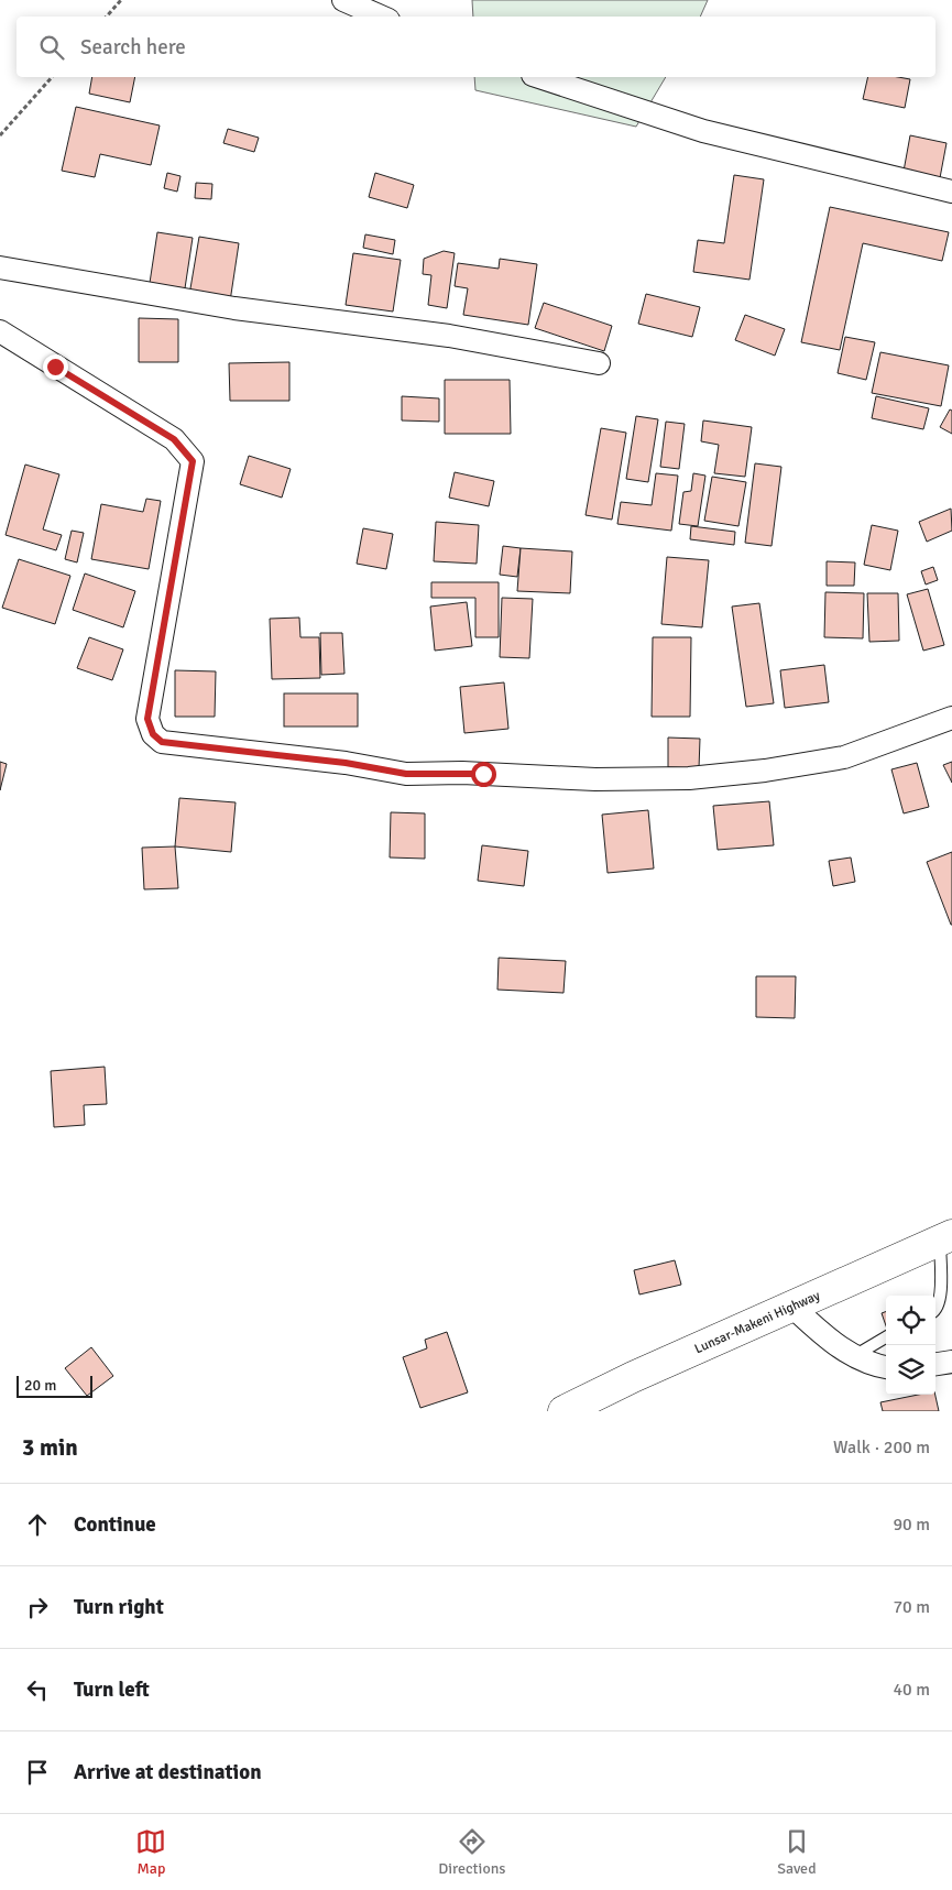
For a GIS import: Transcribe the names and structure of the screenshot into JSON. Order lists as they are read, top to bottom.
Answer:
{
  "streets": {
    "main road": ["Lunsar-Makeni Highway"]
  },
  "scale_bar": "20 m",
  "page": {
    "search": "Search here",
    "scale": "20 m",
    "heading": ["3 min", "Walk · 200 m"],
    "list": [
      ["Continue", "90 m"],
      ["Turn right", "70 m"],
      ["Turn left", "40 m"],
      "Arrive at destination"
    ],
    "nav": ["Map", "Directions", "Saved"]
  }
}
